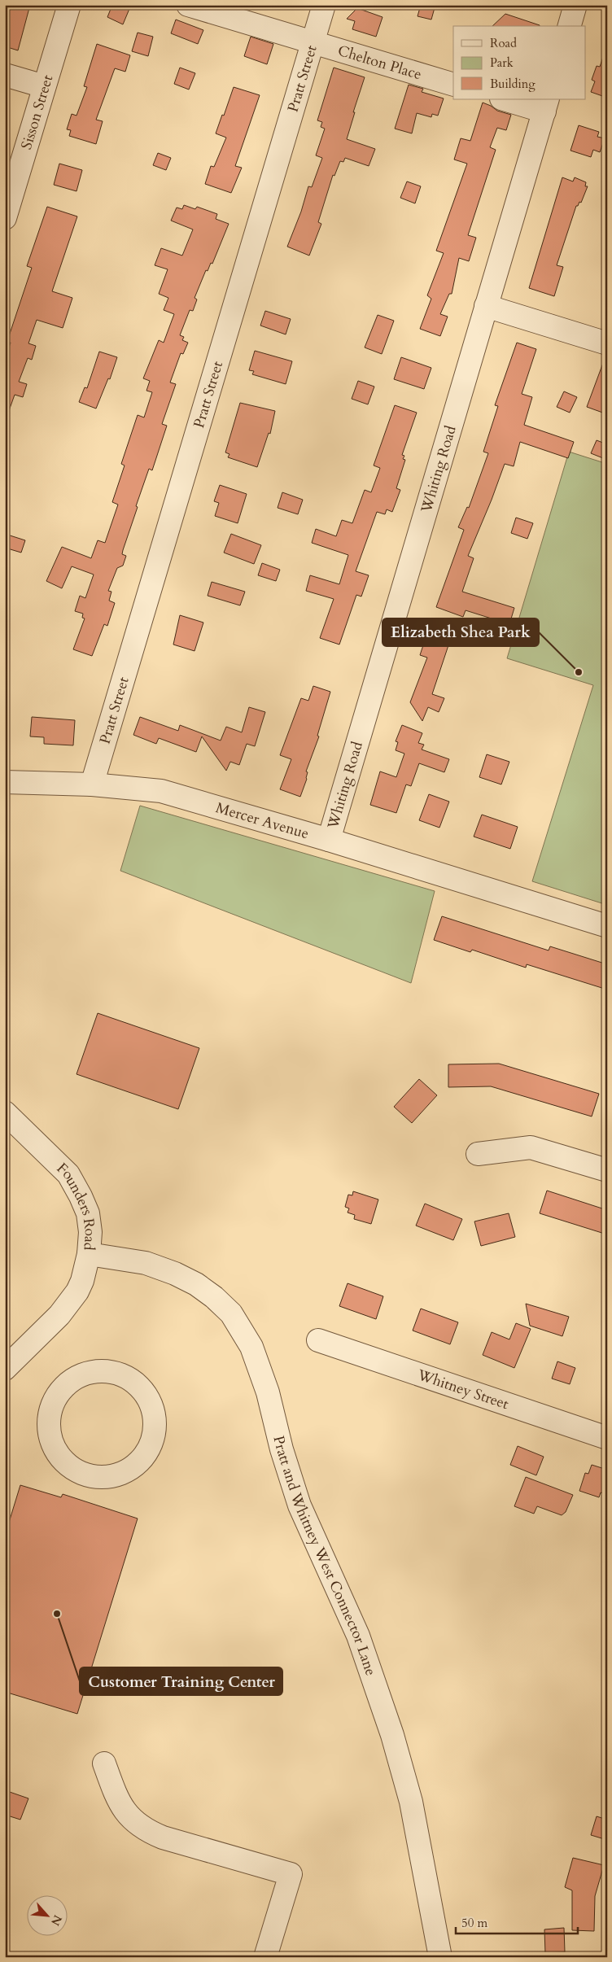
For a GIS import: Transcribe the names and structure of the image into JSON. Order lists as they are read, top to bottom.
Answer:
{
  "streets": {
    "street": [
      "Chelton Place",
      "Pratt Street",
      "Sisson Street",
      "Whiting Road",
      "Mercer Avenue",
      "Founders Road",
      "Whitney Street",
      "Pratt and Whitney West Connector Lane"
    ]
  },
  "crossings": [
    ["Chelton Place", "Pratt Street"],
    ["Pratt Street", "Mercer Avenue"],
    ["Whiting Road", "Mercer Avenue"],
    ["Founders Road", "Pratt and Whitney West Connector Lane"]
  ],
  "places": ["Elizabeth Shea Park", "Customer Training Center"],
  "legend": ["Road", "Park", "Building"],
  "scale_bar": "50 m",
  "north": "bottom right"
}
